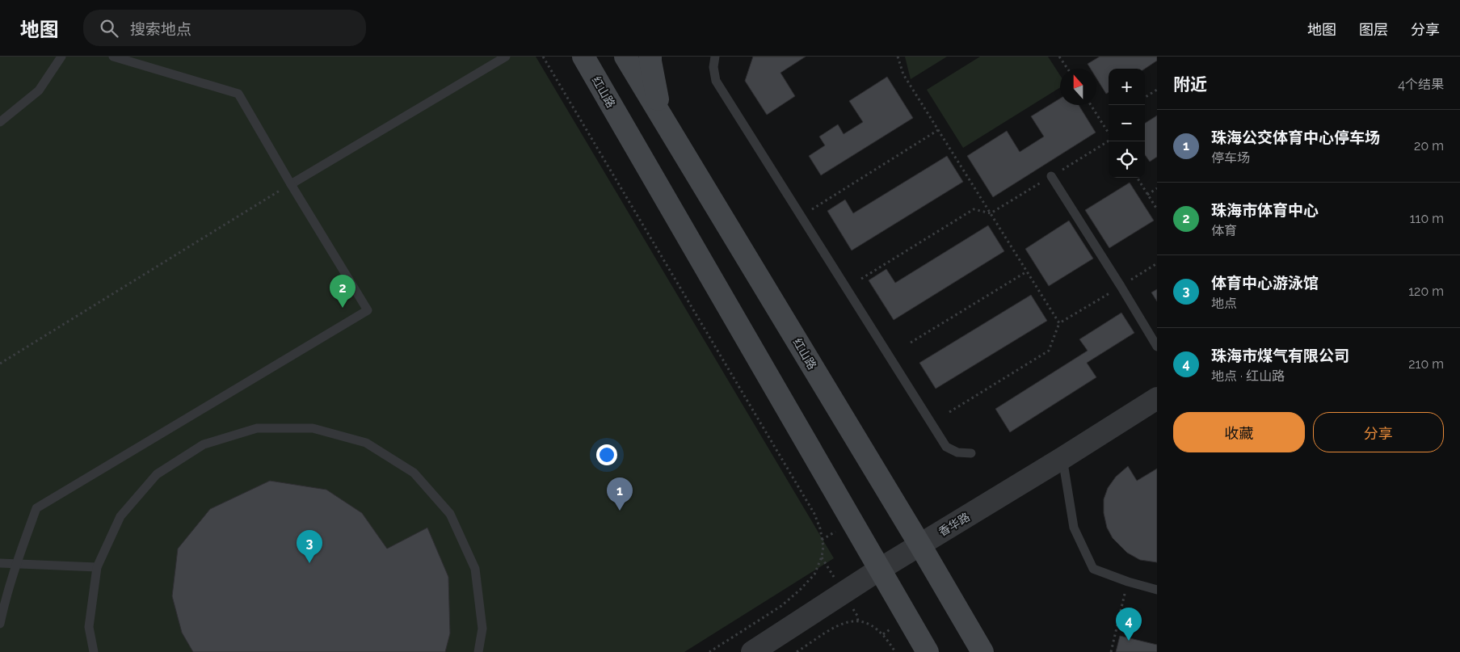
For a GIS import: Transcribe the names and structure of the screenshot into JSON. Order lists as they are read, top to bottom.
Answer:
{
  "streets": {
    "main road": ["红山路"],
    "street": ["香华路"]
  },
  "crossings": [
    ["红山路", "香华路"]
  ],
  "north": "top",
  "page": {
    "header": "地图",
    "search": "搜索地点",
    "nav": ["地图", "图层", "分享"],
    "heading": ["附近", "4个结果"],
    "map_buttons": ["+", "−"],
    "list": [
      {
        "mark": "1",
        "name": "珠海公交体育中心停车场",
        "note": "停车场",
        "value": "20 m"
      },
      {
        "mark": "2",
        "name": "珠海市体育中心",
        "note": "体育",
        "value": "110 m"
      },
      {
        "mark": "3",
        "name": "体育中心游泳馆",
        "note": "地点",
        "value": "120 m"
      },
      {
        "mark": "4",
        "name": "珠海市煤气有限公司",
        "note": "地点 · 红山路",
        "value": "210 m"
      }
    ],
    "pins": [
      "2",
      "1",
      "3",
      "4"
    ],
    "buttons": ["收藏", "分享"]
  }
}
